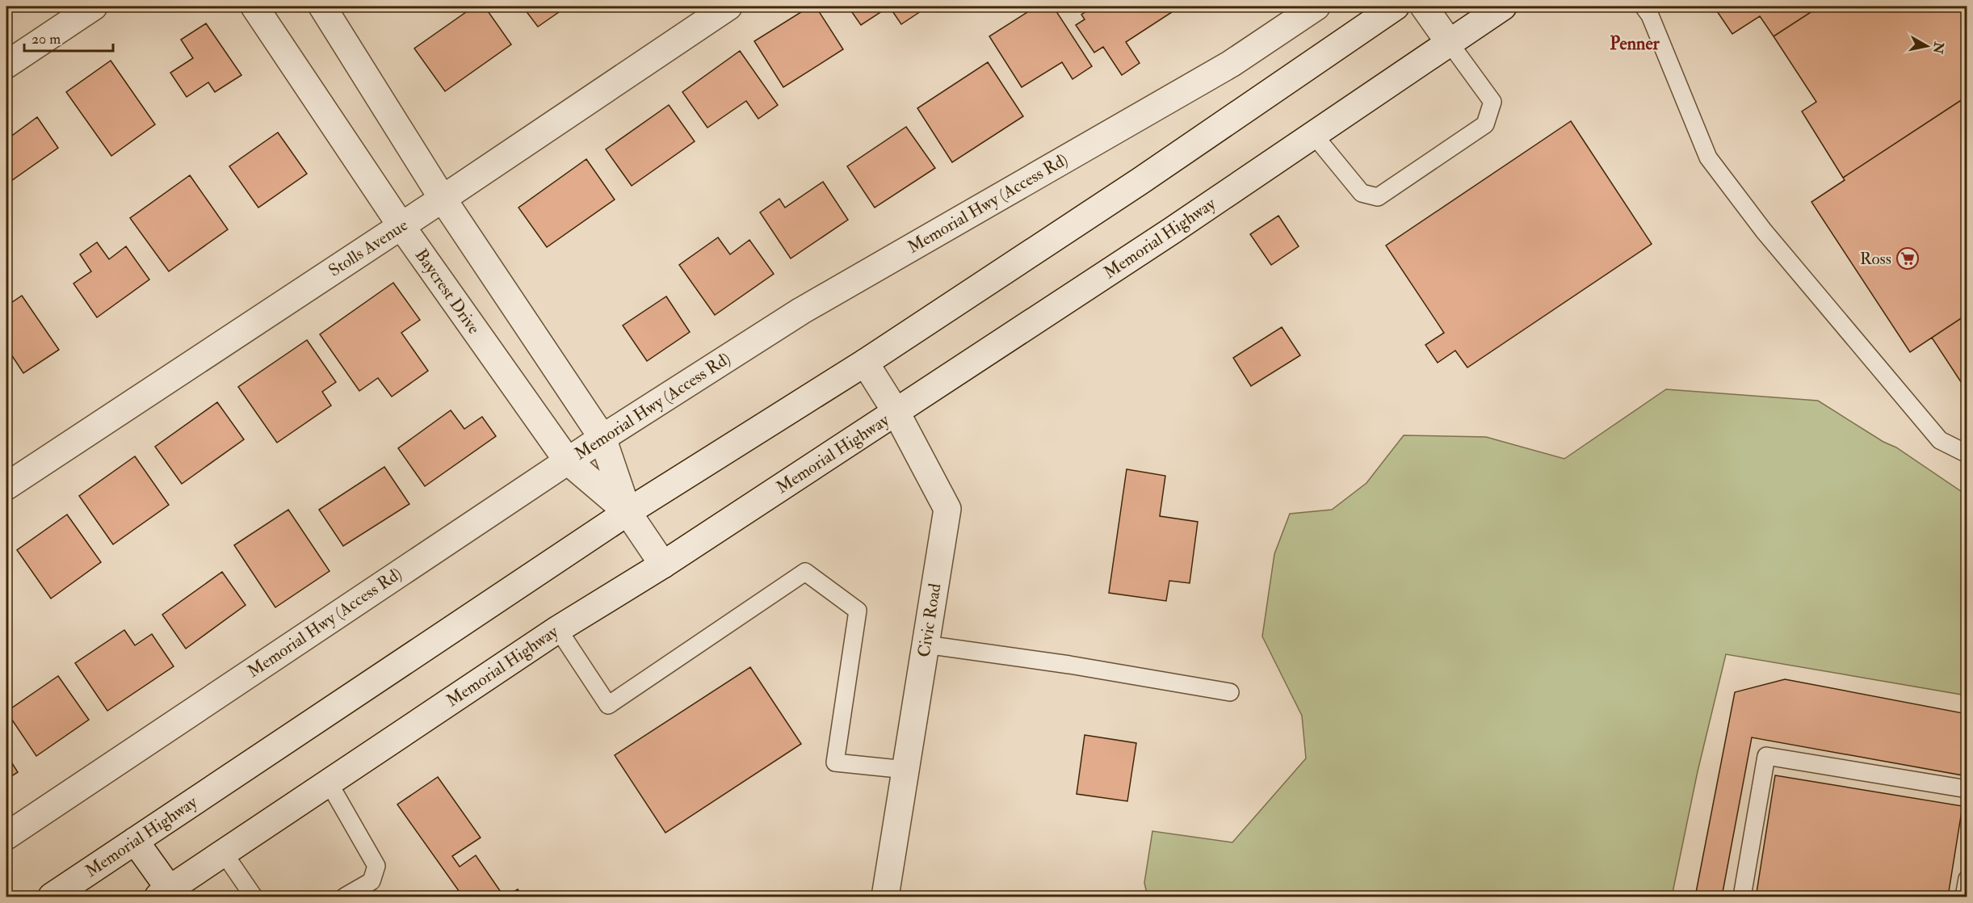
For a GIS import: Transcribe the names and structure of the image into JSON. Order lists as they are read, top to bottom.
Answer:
{
  "streets": {
    "street": [
      "Memorial Hwy (Access Rd)",
      "Memorial Highway",
      "Stolls Avenue",
      "Baycrest Drive",
      "Civic Road"
    ]
  },
  "crossings": [
    ["Memorial Hwy (Access Rd)", "Baycrest Drive"],
    ["Memorial Highway", "Baycrest Drive"],
    ["Memorial Highway", "Civic Road"],
    ["Stolls Avenue", "Baycrest Drive"]
  ],
  "districts": ["Penner"],
  "places": {
    "supermarket": ["Ross"]
  },
  "scale_bar": "20 m",
  "north": "right"
}
